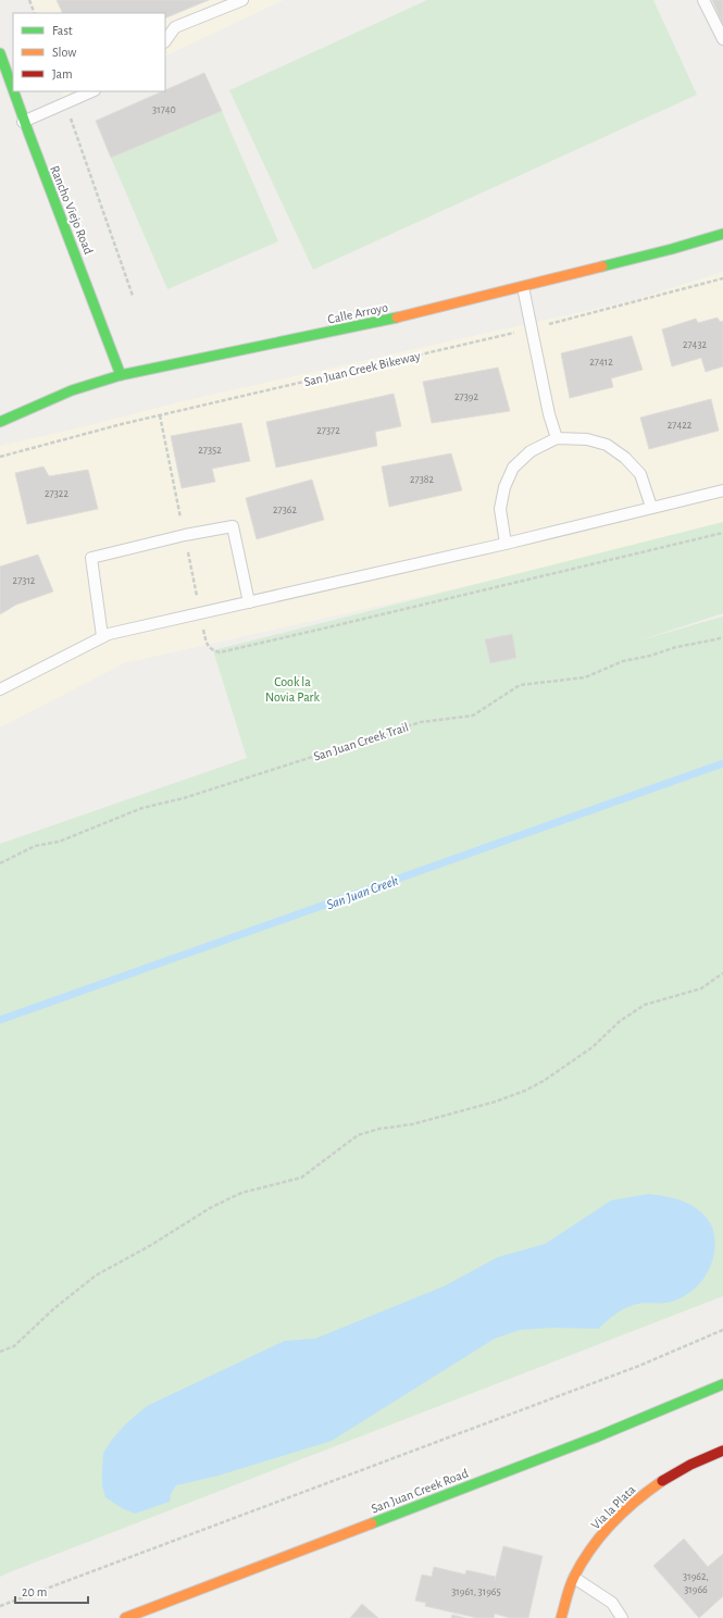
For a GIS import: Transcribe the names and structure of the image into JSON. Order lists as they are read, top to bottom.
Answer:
{
  "streets": {
    "main road": [
      "Rancho Viejo Road",
      "Calle Arroyo",
      "San Juan Creek Road",
      "Via la Plata"
    ],
    "path": ["San Juan Creek Bikeway", "San Juan Creek Trail"]
  },
  "crossings": [
    ["Rancho Viejo Road", "Calle Arroyo"]
  ],
  "water": ["San Juan Creek"],
  "parks": ["Cook la Novia Park"],
  "house_numbers": [
    "31740",
    "27432",
    "27412",
    "27392",
    "27422",
    "27372",
    "27352",
    "27382",
    "27322",
    "27362",
    "27312",
    "31962, 31966",
    "31961, 31965"
  ],
  "legend": ["Fast", "Slow", "Jam"],
  "scale_bar": "20 m"
}
